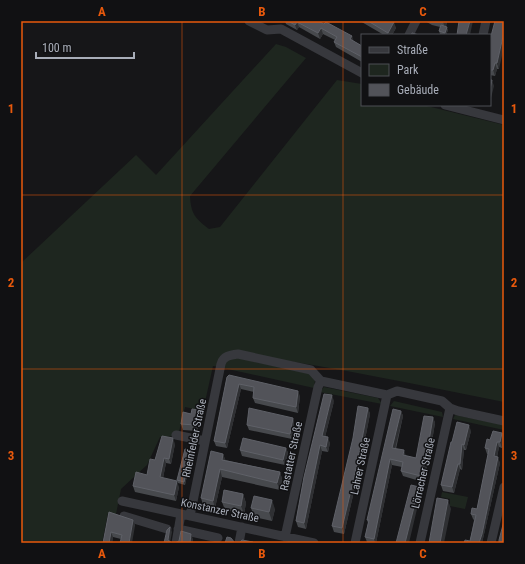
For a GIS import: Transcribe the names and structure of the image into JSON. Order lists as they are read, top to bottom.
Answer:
{
  "streets": {
    "street": [
      "Rheinfelder Straße",
      "Rastatter Straße",
      "Lahrer Straße",
      "Lörracher Straße",
      "Konstanzer Straße"
    ]
  },
  "crossings": [
    ["Rheinfelder Straße", "Rastatter Straße"],
    ["Rheinfelder Straße", "Konstanzer Straße"],
    ["Rastatter Straße", "Konstanzer Straße"]
  ],
  "legend": ["Straße", "Park", "Gebäude"],
  "scale_bar": "100 m",
  "grid": {
    "columns": ["A", "B", "C"],
    "rows": ["1", "2", "3"]
  }
}
